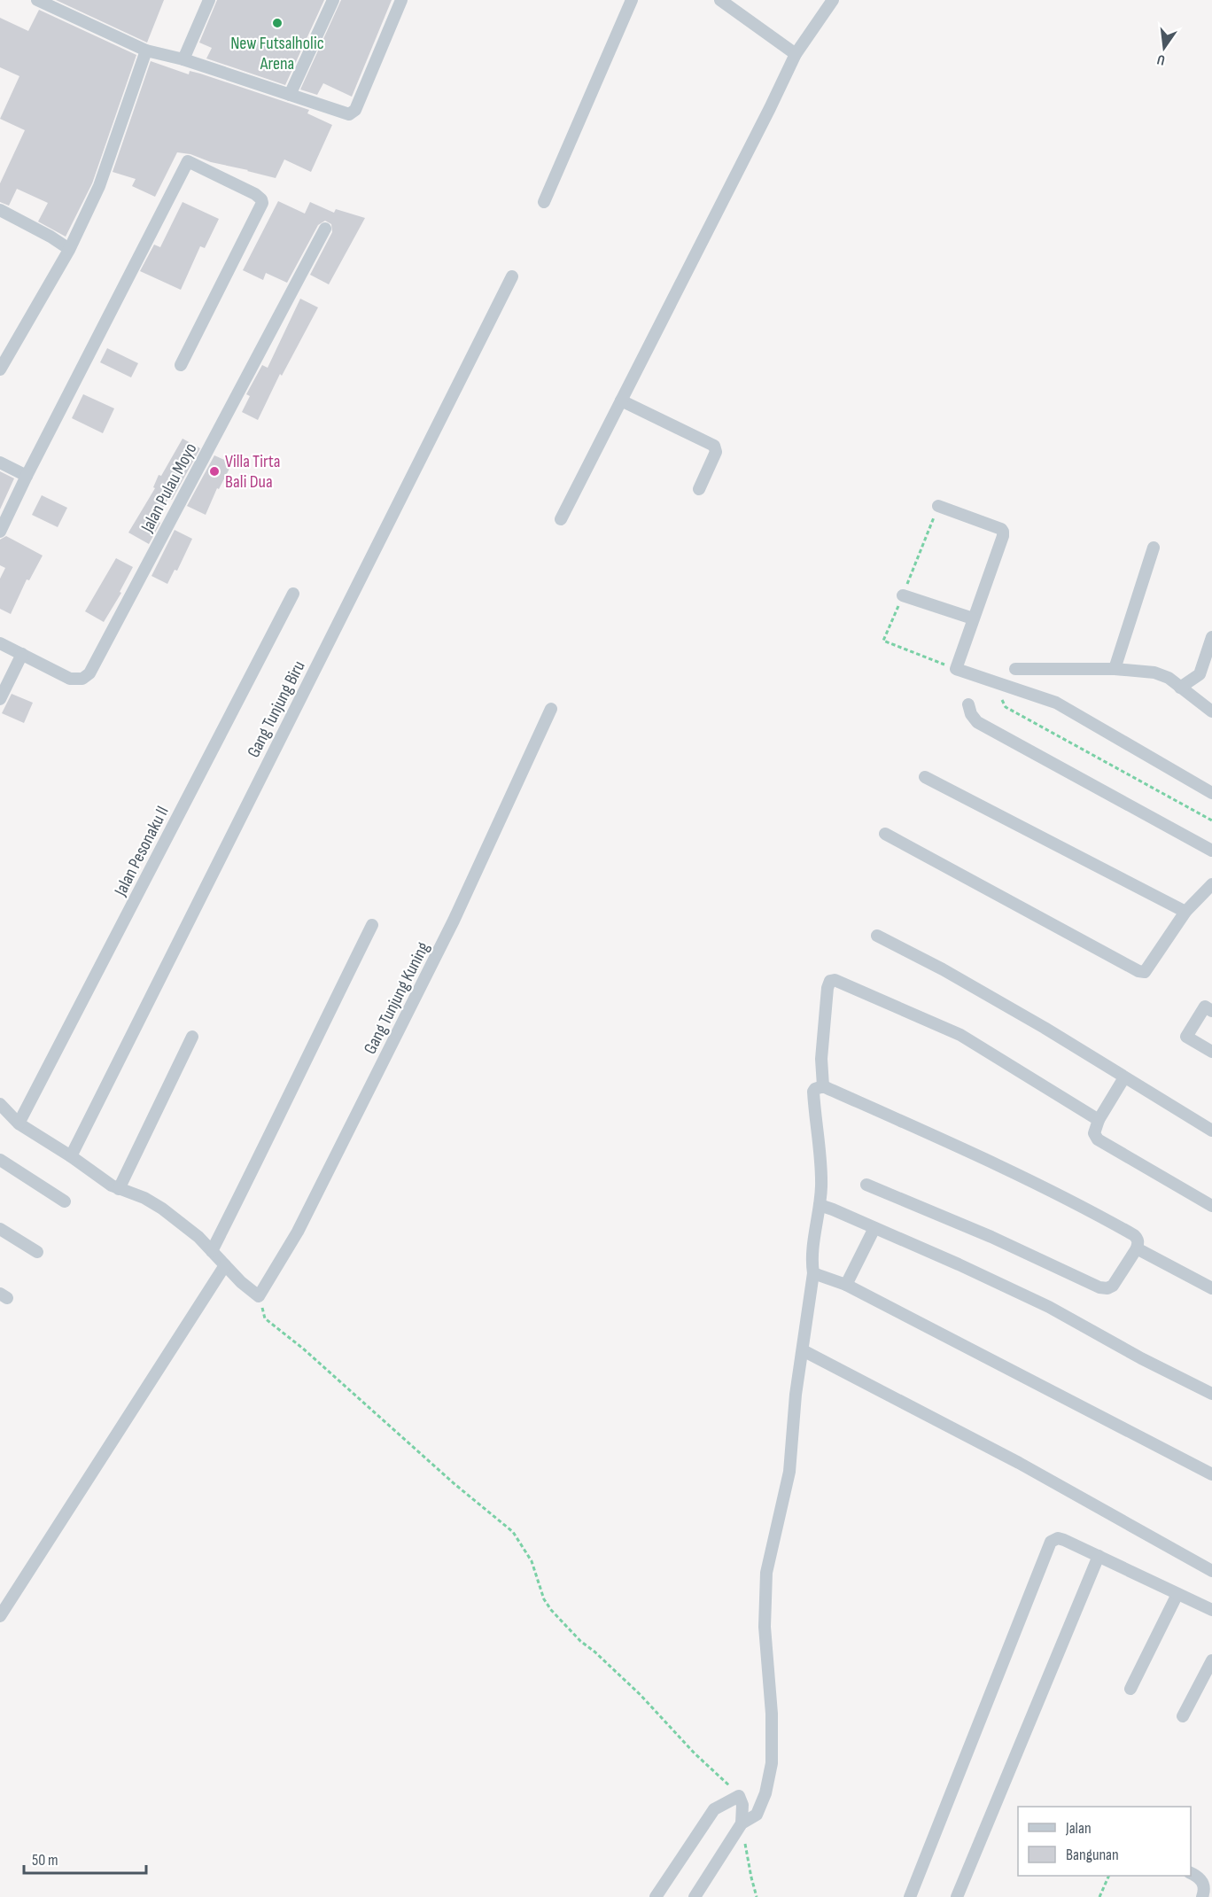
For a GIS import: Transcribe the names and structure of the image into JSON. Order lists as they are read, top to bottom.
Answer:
{
  "streets": {
    "street": [
      "Jalan Pulau Moyo",
      "Gang Tunjung Biru",
      "Jalan Pesonaku II",
      "Gang Tunjung Kuning"
    ]
  },
  "places": ["New Futsalholic Arena", "Villa Tirta Bali Dua"],
  "legend": ["Jalan", "Bangunan"],
  "scale_bar": "50 m",
  "north": "bottom"
}
